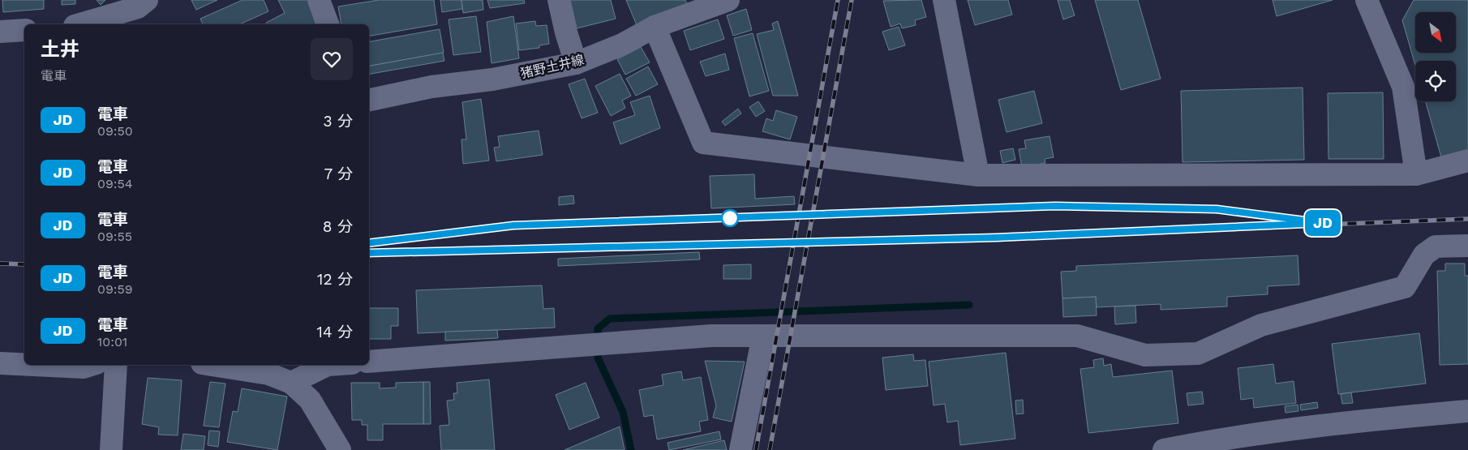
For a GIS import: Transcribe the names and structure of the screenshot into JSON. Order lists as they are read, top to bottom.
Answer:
{
  "streets": {
    "street": ["猪野土井線"]
  },
  "north": "bottom right",
  "page": {
    "on_map": "JD",
    "heading": ["土井", "電車"],
    "list": [
      {
        "mark": "JD",
        "name": "電車",
        "note": "09:50",
        "value": "3 分"
      },
      {
        "mark": "JD",
        "name": "電車",
        "note": "09:54",
        "value": "7 分"
      },
      {
        "mark": "JD",
        "name": "電車",
        "note": "09:55",
        "value": "8 分"
      },
      {
        "mark": "JD",
        "name": "電車",
        "note": "09:59",
        "value": "12 分"
      },
      {
        "mark": "JD",
        "name": "電車",
        "note": "10:01",
        "value": "14 分"
      }
    ]
  }
}
